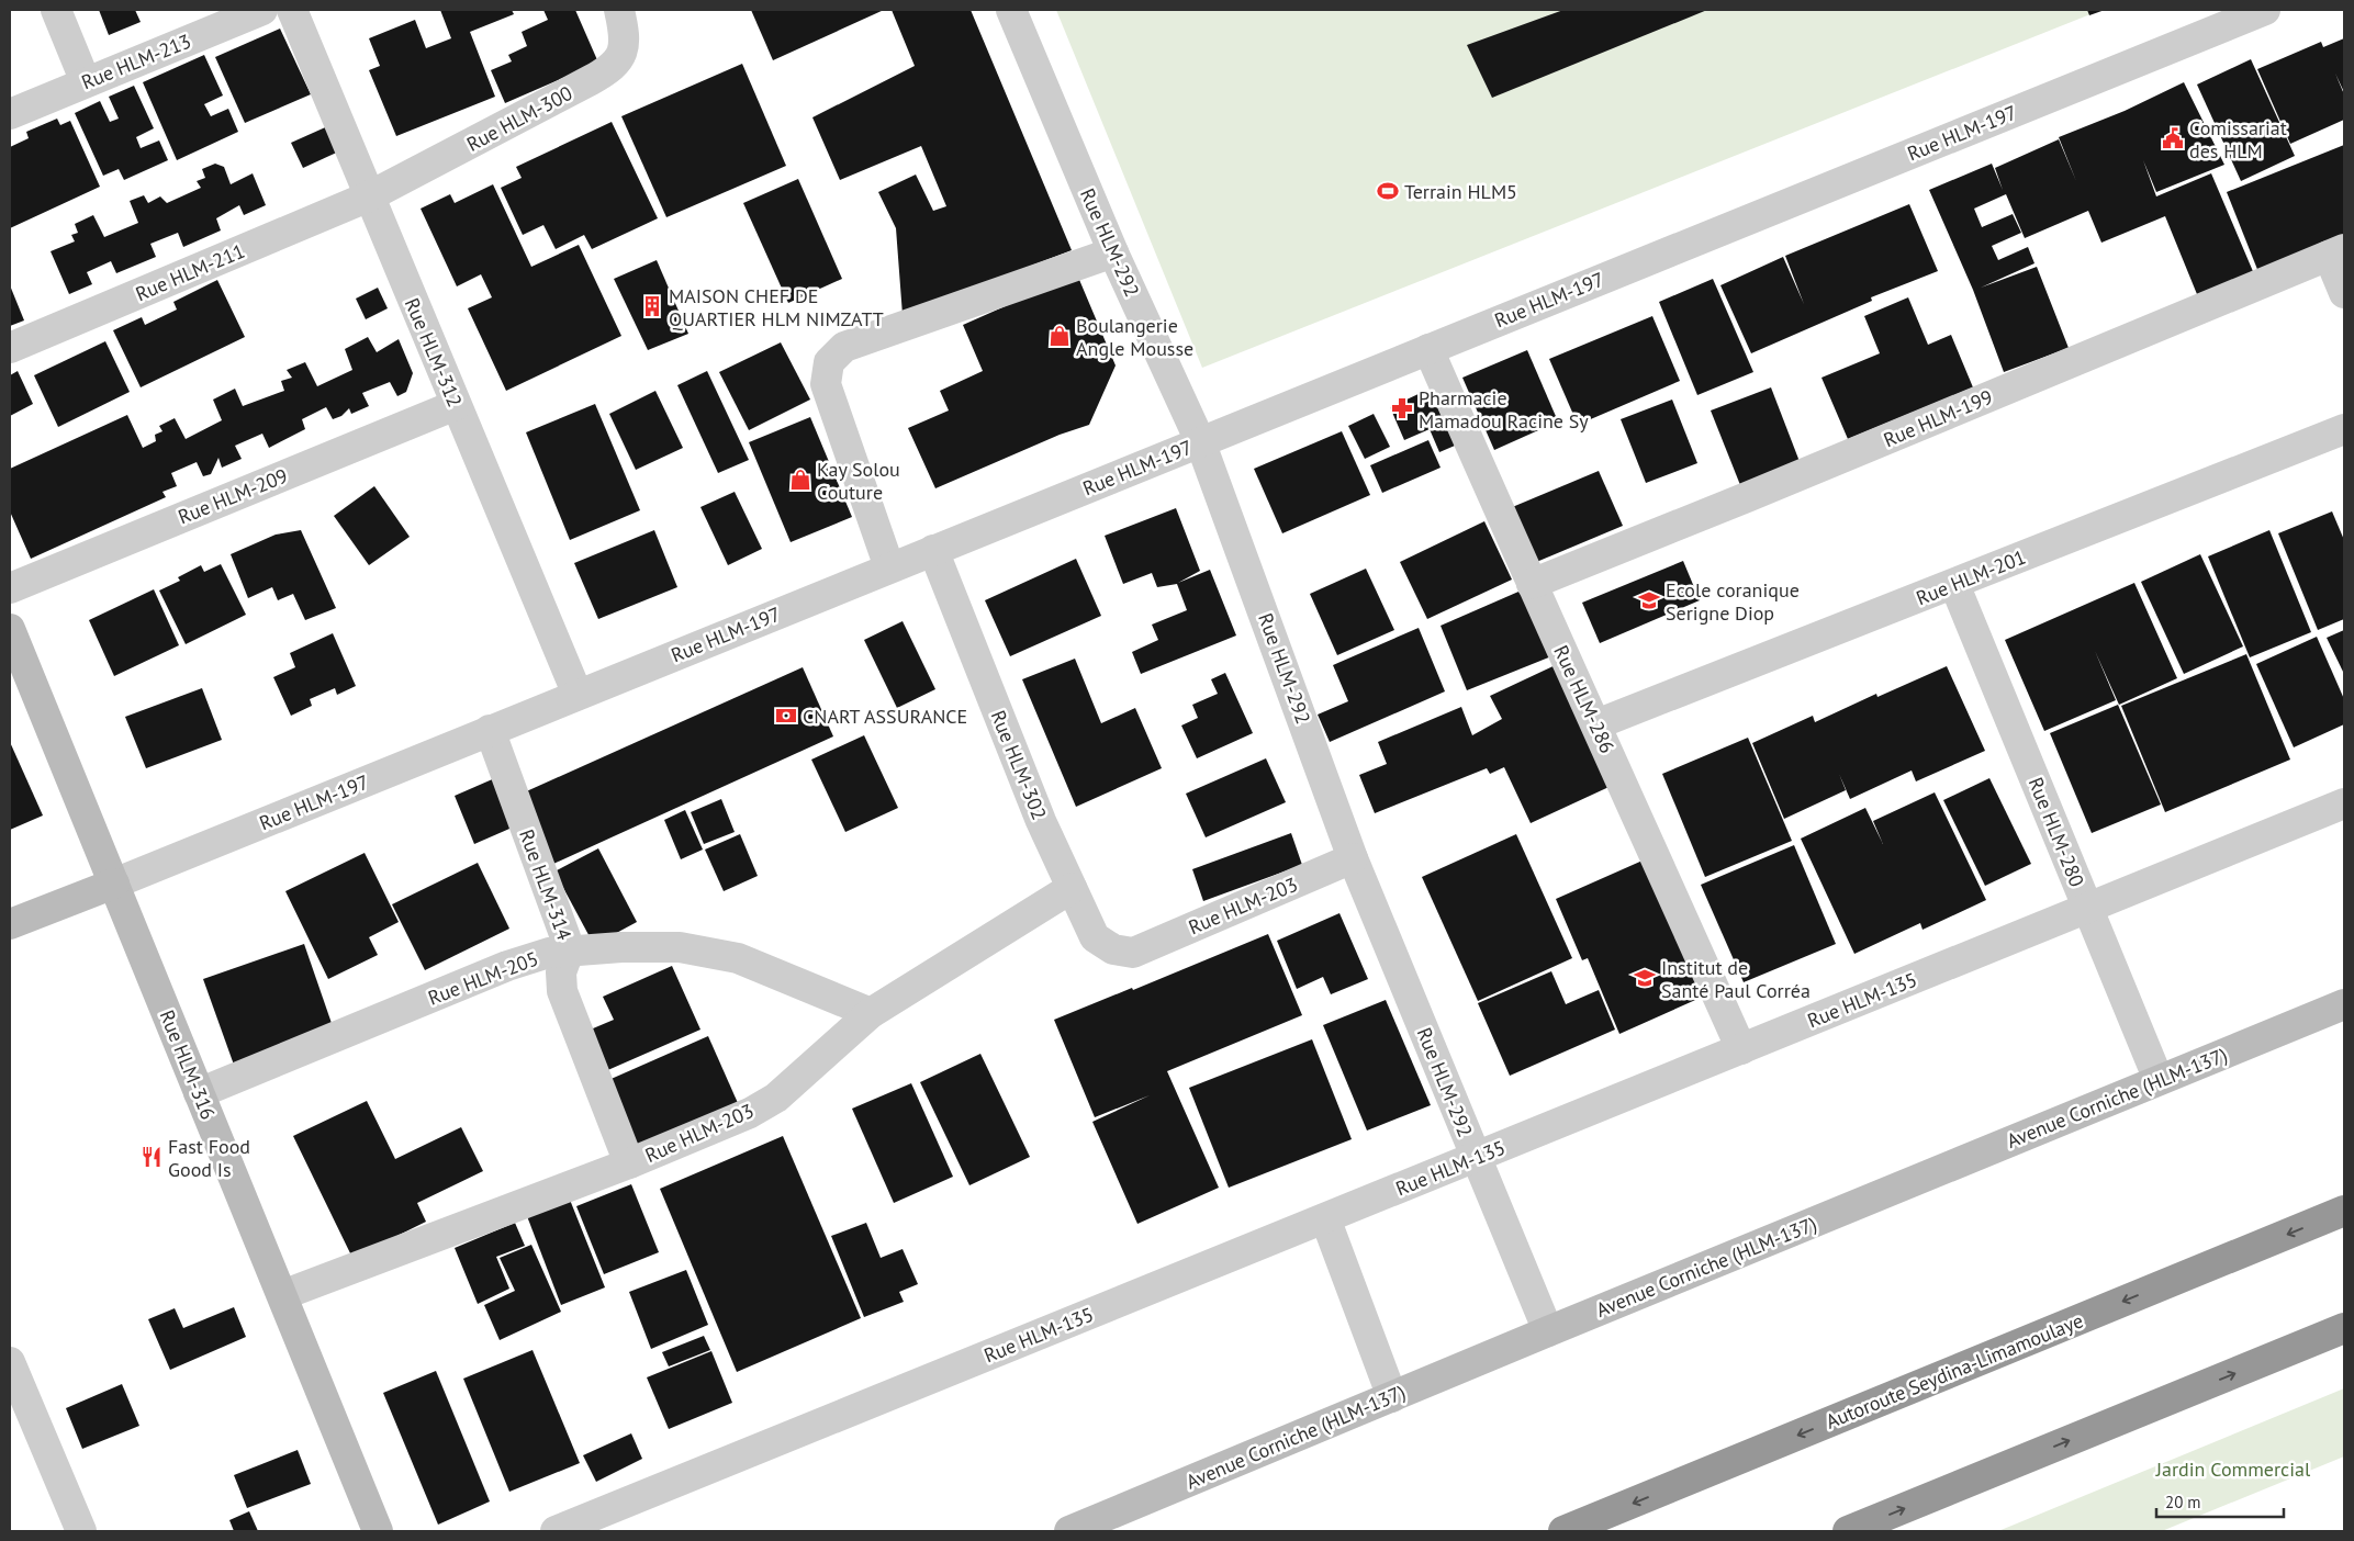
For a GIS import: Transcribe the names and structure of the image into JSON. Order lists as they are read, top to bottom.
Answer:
{
  "streets": {
    "highway": ["Autoroute Seydina-Limamoulaye"],
    "street": [
      "Rue HLM-213",
      "Rue HLM-300",
      "Rue HLM-197",
      "Rue HLM-292",
      "Rue HLM-211",
      "Rue HLM-312",
      "Rue HLM-199",
      "Rue HLM-209",
      "Rue HLM-201",
      "Rue HLM-286",
      "Rue HLM-302",
      "Rue HLM-280",
      "Rue HLM-314",
      "Rue HLM-203",
      "Rue HLM-205",
      "Rue HLM-135",
      "Rue HLM-316",
      "Avenue Corniche (HLM-137)"
    ]
  },
  "crossings": [
    ["Rue HLM-300", "Rue HLM-211"],
    ["Rue HLM-300", "Rue HLM-312"],
    ["Rue HLM-197", "Rue HLM-292"],
    ["Rue HLM-197", "Rue HLM-312"],
    ["Rue HLM-197", "Rue HLM-286"],
    ["Rue HLM-197", "Rue HLM-302"],
    ["Rue HLM-197", "Rue HLM-314"],
    ["Rue HLM-197", "Rue HLM-316"],
    ["Rue HLM-292", "Rue HLM-203"],
    ["Rue HLM-292", "Rue HLM-135"],
    ["Rue HLM-292", "Avenue Corniche (HLM-137)"],
    ["Rue HLM-211", "Rue HLM-312"],
    ["Rue HLM-312", "Rue HLM-209"],
    ["Rue HLM-199", "Rue HLM-286"],
    ["Rue HLM-201", "Rue HLM-286"],
    ["Rue HLM-201", "Rue HLM-280"],
    ["Rue HLM-286", "Rue HLM-135"],
    ["Rue HLM-302", "Rue HLM-203"],
    ["Rue HLM-280", "Rue HLM-135"],
    ["Rue HLM-280", "Avenue Corniche (HLM-137)"],
    ["Rue HLM-314", "Rue HLM-203"],
    ["Rue HLM-314", "Rue HLM-205"],
    ["Rue HLM-203", "Rue HLM-205"],
    ["Rue HLM-203", "Rue HLM-316"],
    ["Rue HLM-205", "Rue HLM-316"]
  ],
  "parks": ["Jardin Commercial"],
  "places": {
    "public building": ["Comissariat des HLM"],
    "sports": ["Terrain HLM5"],
    "building": ["MAISON CHEF DE QUARTIER HLM NIMZATT"],
    "shop": ["Boulangerie Angle Mousse", "Kay Solou Couture"],
    "pharmacy": ["Pharmacie Mamadou Racine Sy"],
    "school or university": ["Ecole coranique Serigne Diop", "Institut de Santé Paul Corréa"],
    "bank": ["CNART ASSURANCE"],
    "restaurant": ["Fast Food Good Is"]
  },
  "scale_bar": "20 m"
}
